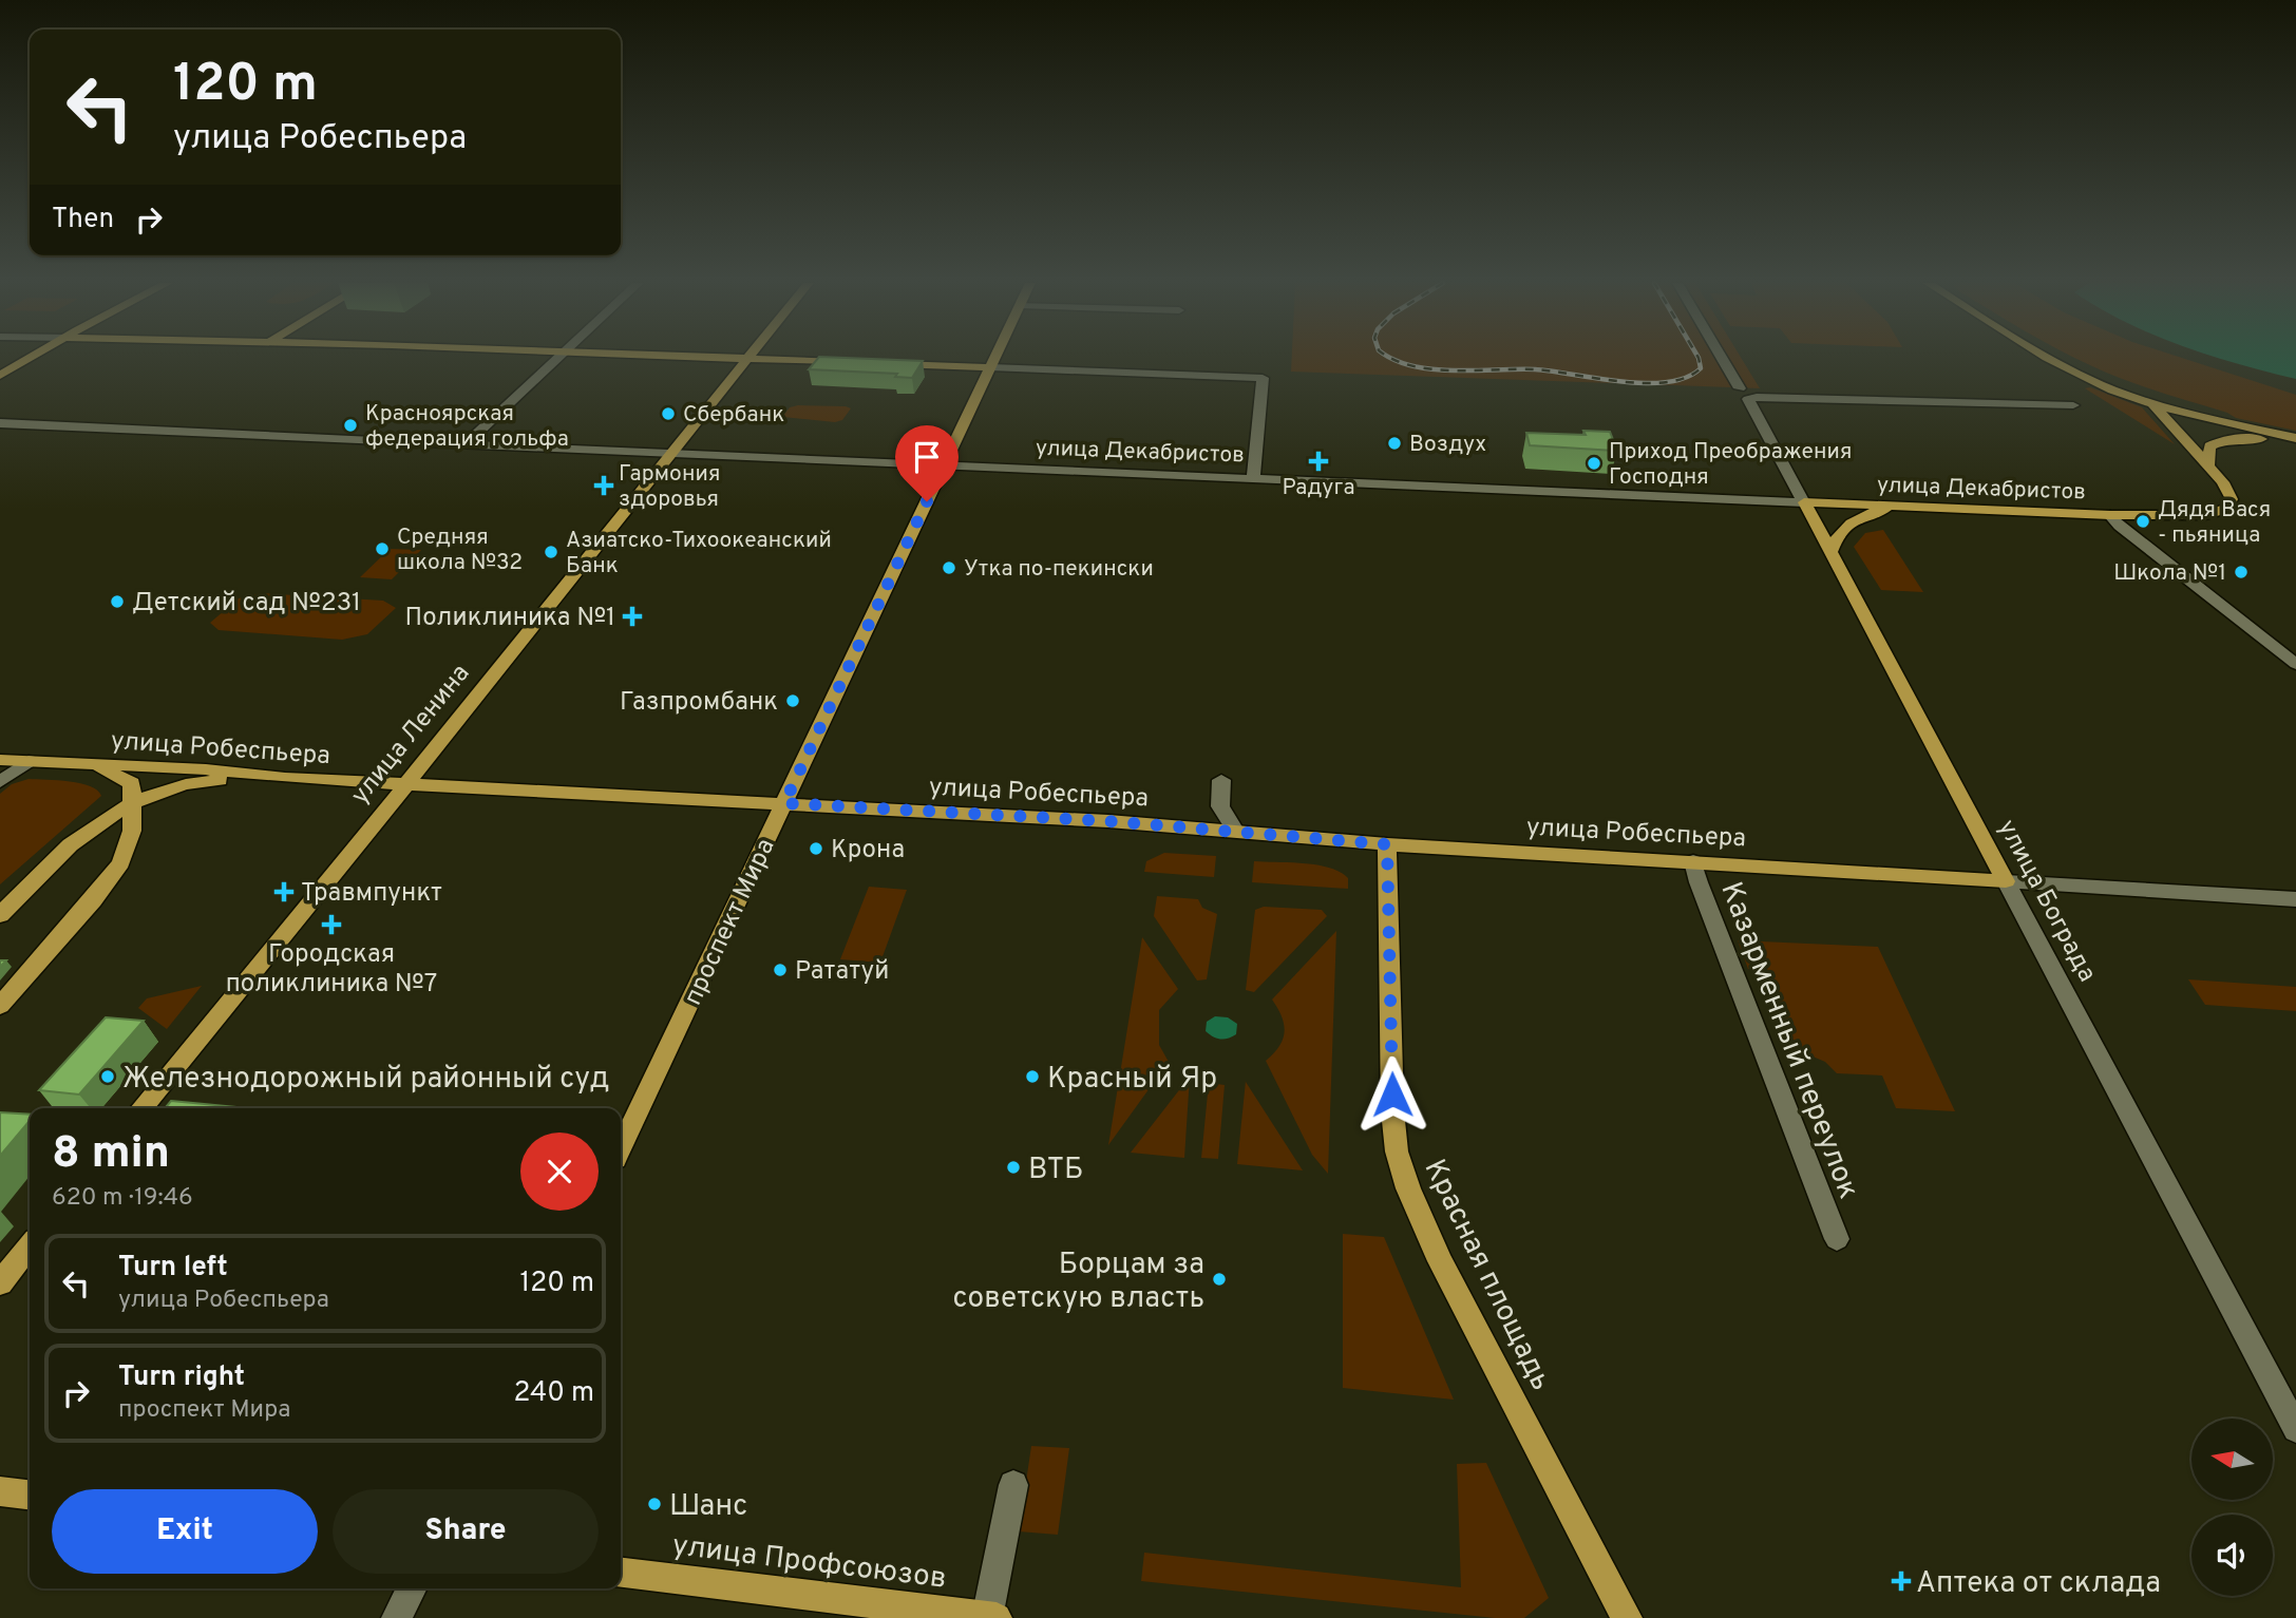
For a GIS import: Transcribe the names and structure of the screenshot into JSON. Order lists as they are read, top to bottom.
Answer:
{
  "streets": {
    "main road": [
      "улица Декабристов",
      "улица Ленина",
      "улица Робеспьера",
      "улица Бограда",
      "проспект Мира",
      "Красная площадь",
      "улица Профсоюзов"
    ],
    "street": ["Казарменный переулок"]
  },
  "crossings": [
    ["улица Декабристов", "улица Ленина"],
    ["улица Декабристов", "улица Бограда"],
    ["улица Декабристов", "проспект Мира"],
    ["улица Ленина", "улица Робеспьера"],
    ["улица Робеспьера", "улица Бограда"],
    ["улица Робеспьера", "проспект Мира"],
    ["улица Робеспьера", "Казарменный переулок"],
    ["улица Робеспьера", "Красная площадь"]
  ],
  "places": {
    "other": [
      "Сбербанк",
      "Красноярская федерация гольфа",
      "Воздух",
      "Приход Преображения Господня",
      "Дядя Вася - пьяница",
      "Средняя школа №32",
      "Азиатско-Тихоокеанский Банк",
      "Утка по-пекински",
      "Школа №1",
      "Детский сад №231",
      "Газпромбанк",
      "Крона",
      "Рататуй",
      "Железнодорожный районный суд",
      "Красный Яр",
      "ВТБ",
      "Борцам за советскую власть",
      "Шанс"
    ],
    "health": [
      "Радуга",
      "Гармония здоровья",
      "Поликлиника №1",
      "Травмпункт",
      "Городская поликлиника №7",
      "Аптека от склада"
    ]
  },
  "north": "left",
  "page": {
    "turn": ["120 m", "улица Робеспьера"],
    "then": "Then",
    "heading": ["8 min", "620 m · 19:46"],
    "list": [
      {
        "name": "Turn left",
        "note": "улица Робеспьера",
        "value": "120 m"
      },
      {
        "name": "Turn right",
        "note": "проспект Мира",
        "value": "240 m"
      }
    ],
    "buttons": ["Exit", "Share"]
  }
}
